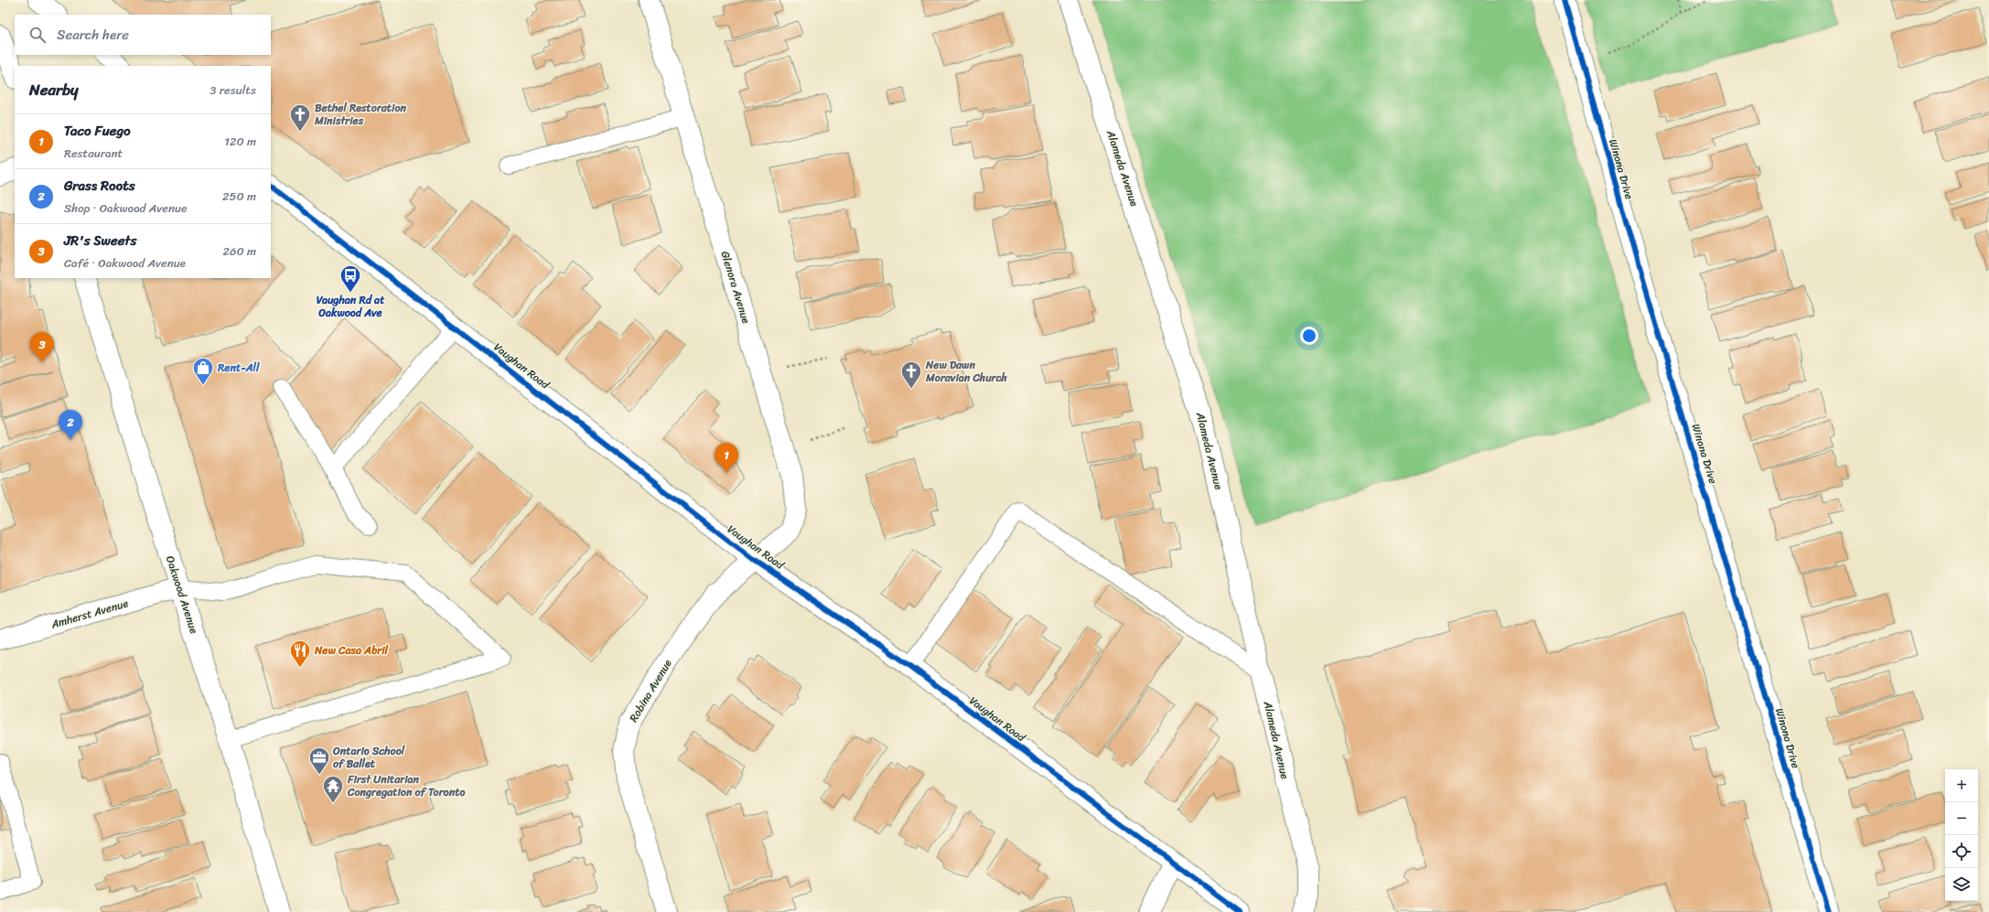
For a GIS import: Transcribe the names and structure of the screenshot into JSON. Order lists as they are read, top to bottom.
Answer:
{
  "streets": {
    "street": [
      "Alameda Avenue",
      "Winona Drive",
      "Glenora Avenue",
      "Vaughan Road",
      "Oakwood Avenue",
      "Amherst Avenue",
      "Robina Avenue"
    ]
  },
  "crossings": [
    ["Glenora Avenue", "Vaughan Road"],
    ["Glenora Avenue", "Robina Avenue"],
    ["Vaughan Road", "Robina Avenue"],
    ["Oakwood Avenue", "Amherst Avenue"]
  ],
  "places": {
    "church": ["Bethel Restoration Ministries", "New Dawn Moravian Church"],
    "bus stop": ["Vaughan Rd at Oakwood Ave"],
    "shop": ["Rent-All"],
    "restaurant": ["New Casa Abril"],
    "office": ["Ontario School of Ballet"],
    "temple": ["First Unitarian Congregation of Toronto"]
  },
  "page": {
    "search": "Search here",
    "heading": ["Nearby", "3 results"],
    "list": [
      {
        "mark": "1",
        "name": "Taco Fuego",
        "note": "Restaurant",
        "value": "120 m"
      },
      {
        "mark": "2",
        "name": "Grass Roots",
        "note": "Shop · Oakwood Avenue",
        "value": "250 m"
      },
      {
        "mark": "3",
        "name": "JR's Sweets",
        "note": "Café · Oakwood Avenue",
        "value": "260 m"
      }
    ],
    "pins": ["3", "2", "1"],
    "map_buttons": ["+", "−"]
  }
}
